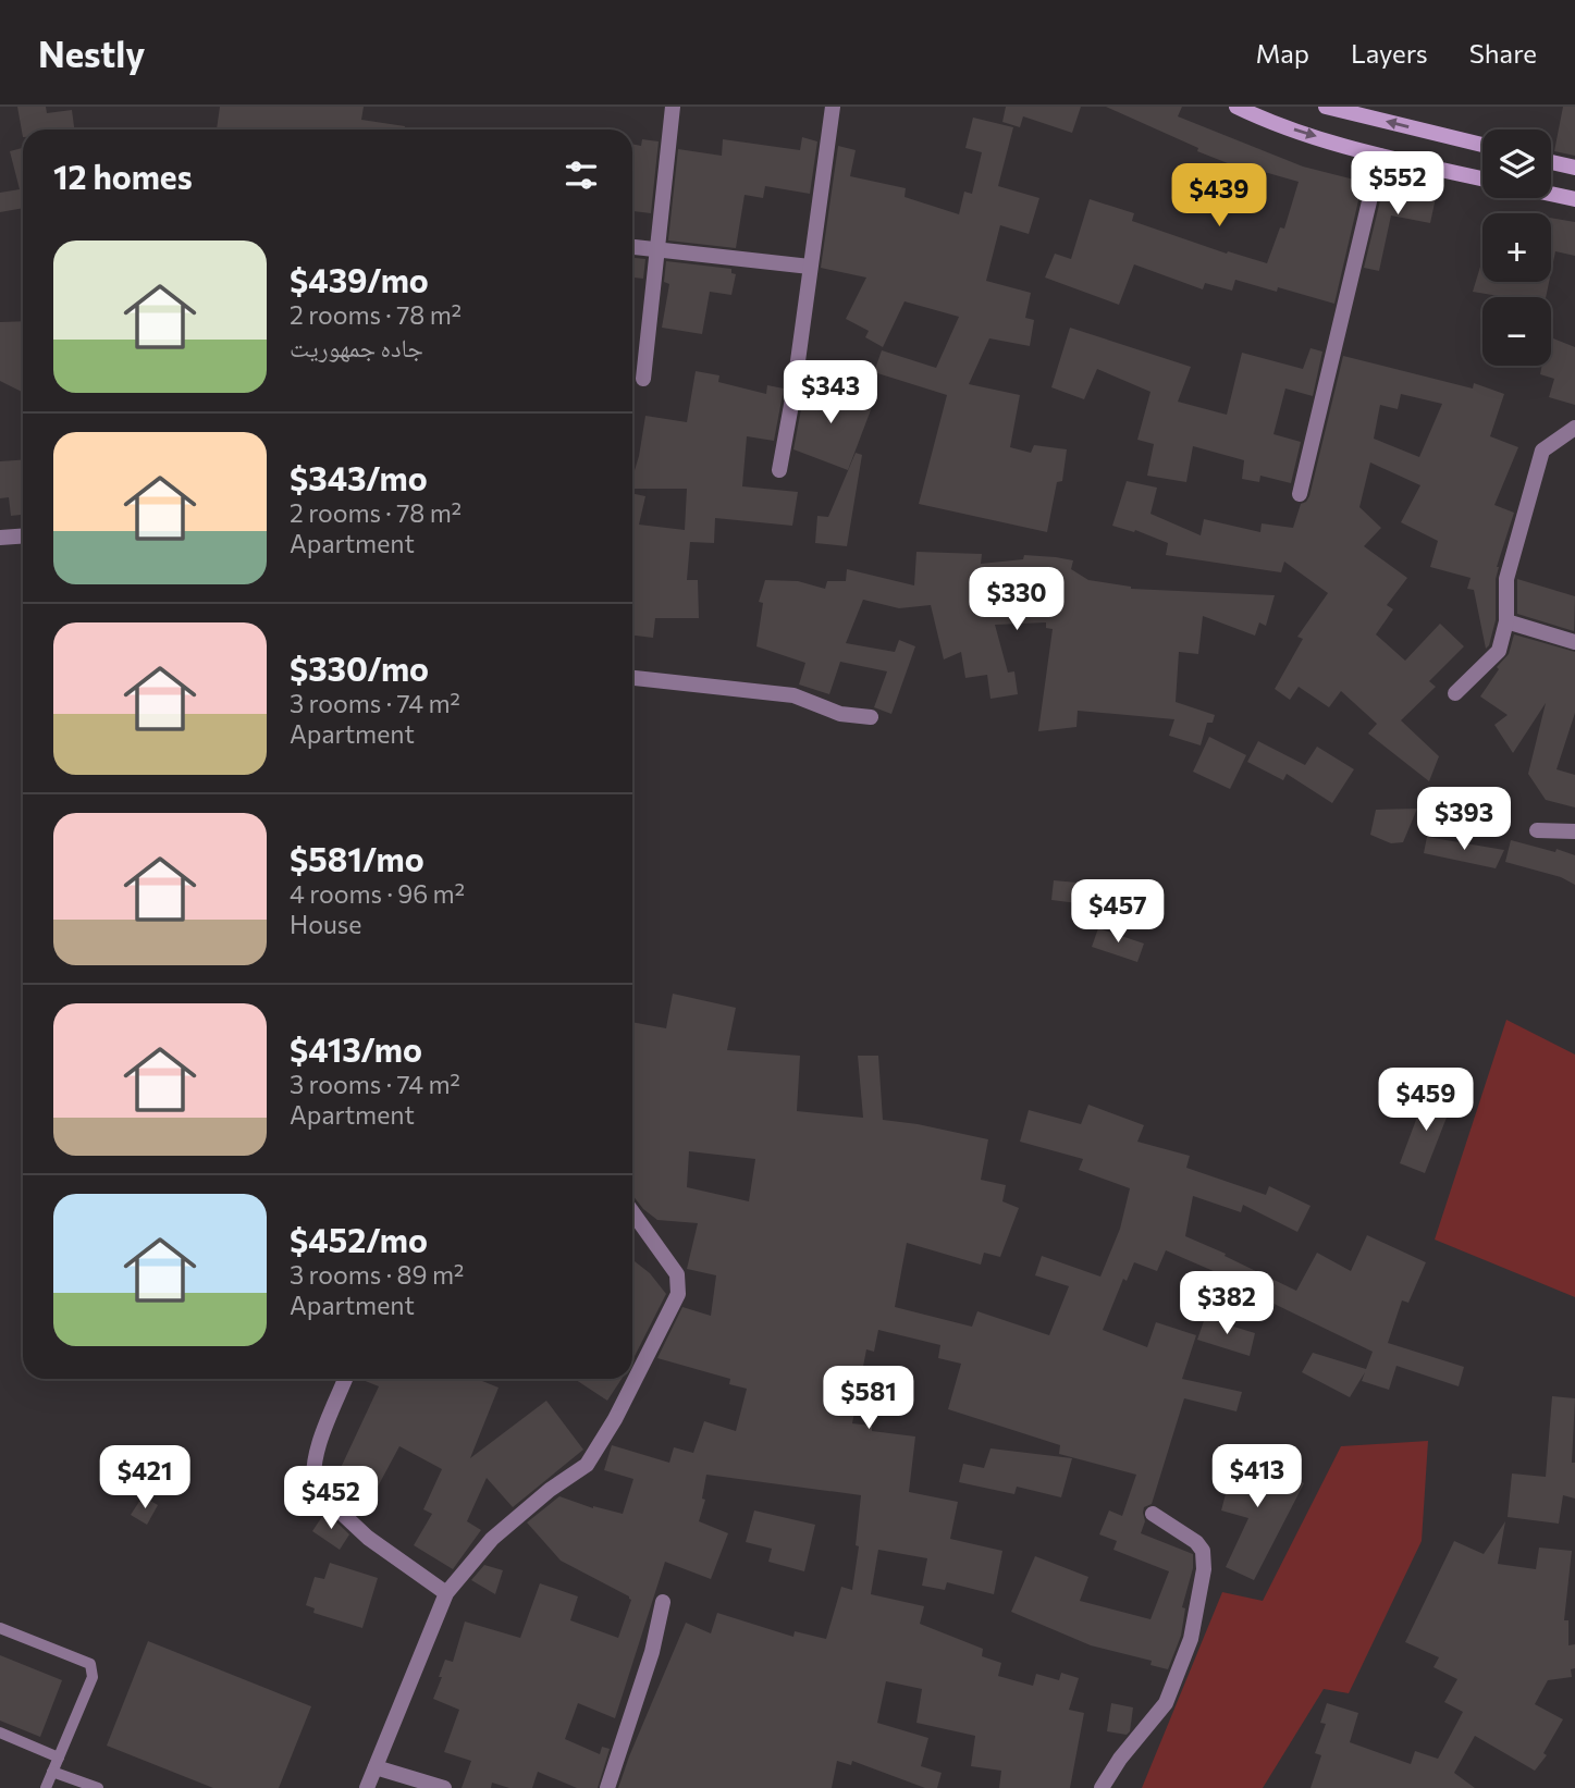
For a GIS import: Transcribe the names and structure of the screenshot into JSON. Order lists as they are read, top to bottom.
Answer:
{
  "page": {
    "header": "Nestly",
    "nav": ["Map", "Layers", "Share"],
    "map_buttons": ["+", "−"],
    "heading": "12 homes",
    "price": [
      "$552",
      "$439",
      "$343",
      "$330",
      "$393",
      "$457",
      "$459",
      "$382",
      "$581",
      "$413",
      "$421",
      "$452"
    ],
    "list": [
      {
        "name": "$439/mo",
        "note": "2 rooms · 78 m² · جاده جمهوریت"
      },
      {
        "name": "$343/mo",
        "note": "2 rooms · 78 m² · Apartment"
      },
      {
        "name": "$330/mo",
        "note": "3 rooms · 74 m² · Apartment"
      },
      {
        "name": "$581/mo",
        "note": "4 rooms · 96 m² · House"
      },
      {
        "name": "$413/mo",
        "note": "3 rooms · 74 m² · Apartment"
      },
      {
        "name": "$452/mo",
        "note": "3 rooms · 89 m² · Apartment"
      }
    ]
  }
}
